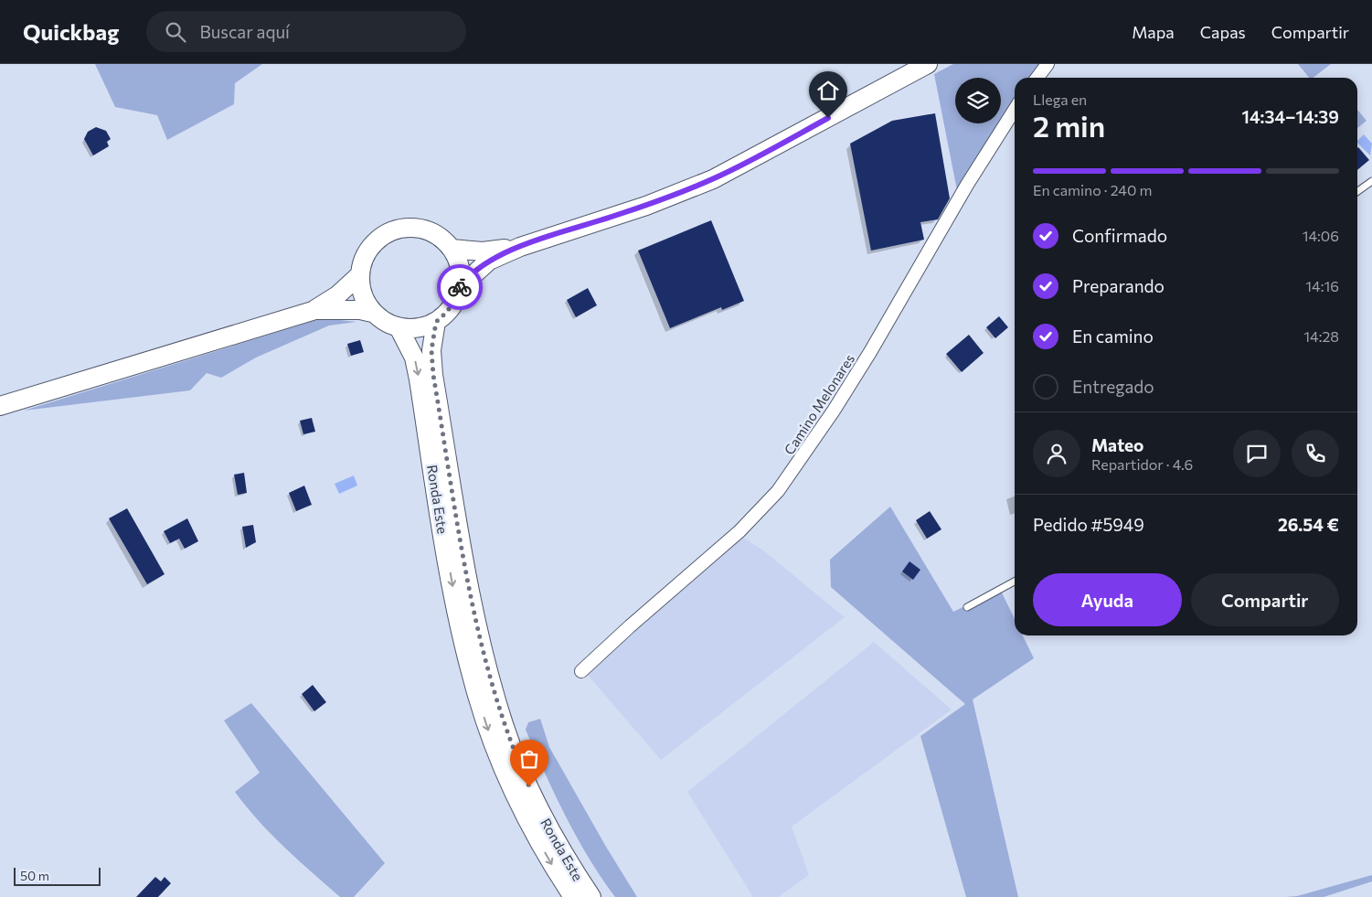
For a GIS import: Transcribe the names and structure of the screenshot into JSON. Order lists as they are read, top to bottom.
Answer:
{
  "streets": {
    "main road": ["Ronda Este"],
    "street": ["Camino Melonares"]
  },
  "scale_bar": "50 m",
  "page": {
    "header": "Quickbag",
    "search": "Buscar aquí",
    "nav": ["Mapa", "Capas", "Compartir"],
    "heading": ["2 min", "Llega en", "14:34–14:39"],
    "panel": [
      "Mateo",
      "Repartidor · 4.6",
      "Pedido #5949",
      "26.54 €"
    ],
    "bar": "En camino · 240 m",
    "list": [
      ["Confirmado", "14:06"],
      ["Preparando", "14:16"],
      ["En camino", "14:28"],
      "Entregado"
    ],
    "buttons": ["Ayuda", "Compartir"],
    "scale": "50 m"
  }
}
